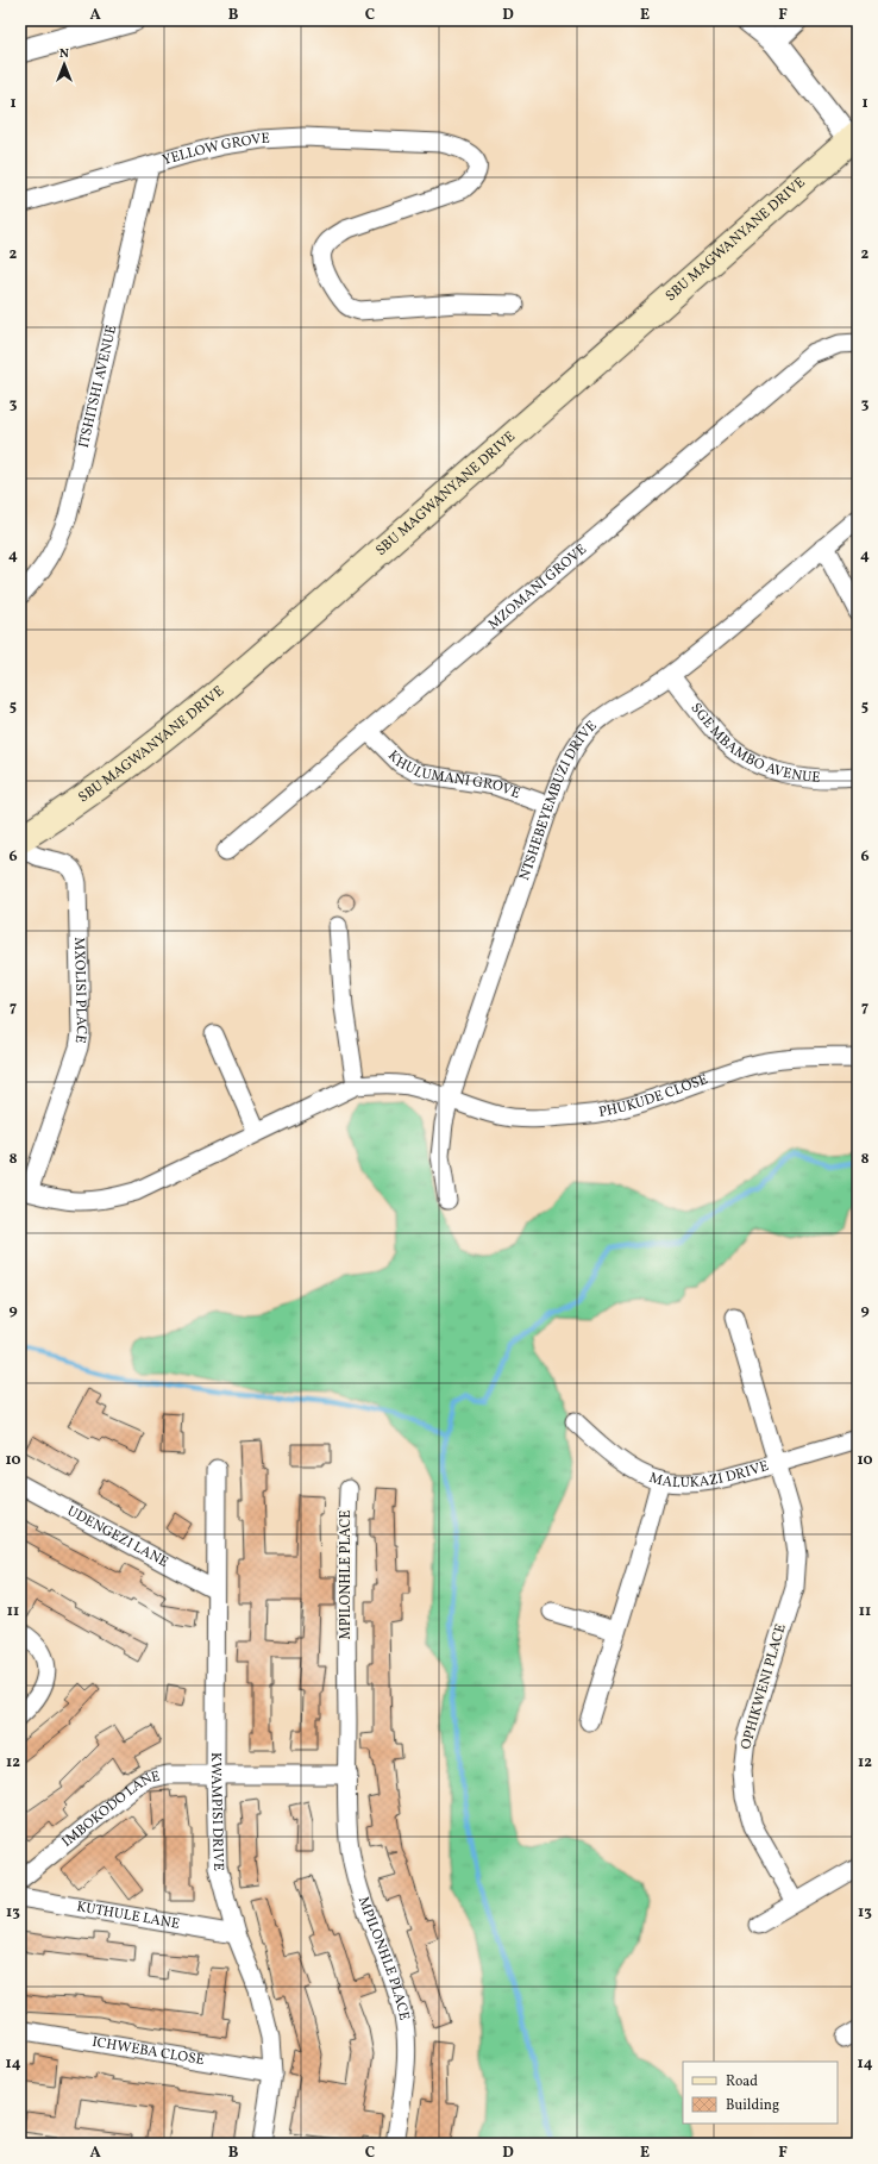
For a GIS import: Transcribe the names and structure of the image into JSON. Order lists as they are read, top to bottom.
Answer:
{
  "streets": {
    "main road": ["SBU MAGWANYANE DRIVE"],
    "street": [
      "YELLOW GROVE",
      "ITSHITSHI AVENUE",
      "MZOMANI GROVE",
      "SGE MBAMBO AVENUE",
      "KHULUMANI GROVE",
      "NTSHEBEYEMBUZI DRIVE",
      "MXOLISI PLACE",
      "PHUKUDE CLOSE",
      "MALUKAZI DRIVE",
      "UDENGEZI LANE",
      "MPILONHLE PLACE",
      "OPHIKWENI PLACE",
      "KWAMPISI DRIVE",
      "IMBOKODO LANE",
      "KUTHULE LANE",
      "ICHWEBA CLOSE"
    ]
  },
  "crossings": [
    ["YELLOW GROVE", "ITSHITSHI AVENUE"],
    ["MZOMANI GROVE", "KHULUMANI GROVE"],
    ["SGE MBAMBO AVENUE", "NTSHEBEYEMBUZI DRIVE"],
    ["KHULUMANI GROVE", "NTSHEBEYEMBUZI DRIVE"],
    ["NTSHEBEYEMBUZI DRIVE", "MXOLISI PLACE"],
    ["NTSHEBEYEMBUZI DRIVE", "PHUKUDE CLOSE"],
    ["MXOLISI PLACE", "PHUKUDE CLOSE"],
    ["MALUKAZI DRIVE", "OPHIKWENI PLACE"],
    ["UDENGEZI LANE", "KWAMPISI DRIVE"],
    ["KWAMPISI DRIVE", "IMBOKODO LANE"],
    ["KWAMPISI DRIVE", "KUTHULE LANE"],
    ["KWAMPISI DRIVE", "ICHWEBA CLOSE"]
  ],
  "legend": ["Road", "Building"],
  "north": "top",
  "grid": {
    "columns": [
      "A",
      "B",
      "C",
      "D",
      "E",
      "F"
    ],
    "rows": [
      "1",
      "2",
      "3",
      "4",
      "5",
      "6",
      "7",
      "8",
      "9",
      "10",
      "11",
      "12",
      "13",
      "14"
    ]
  }
}
